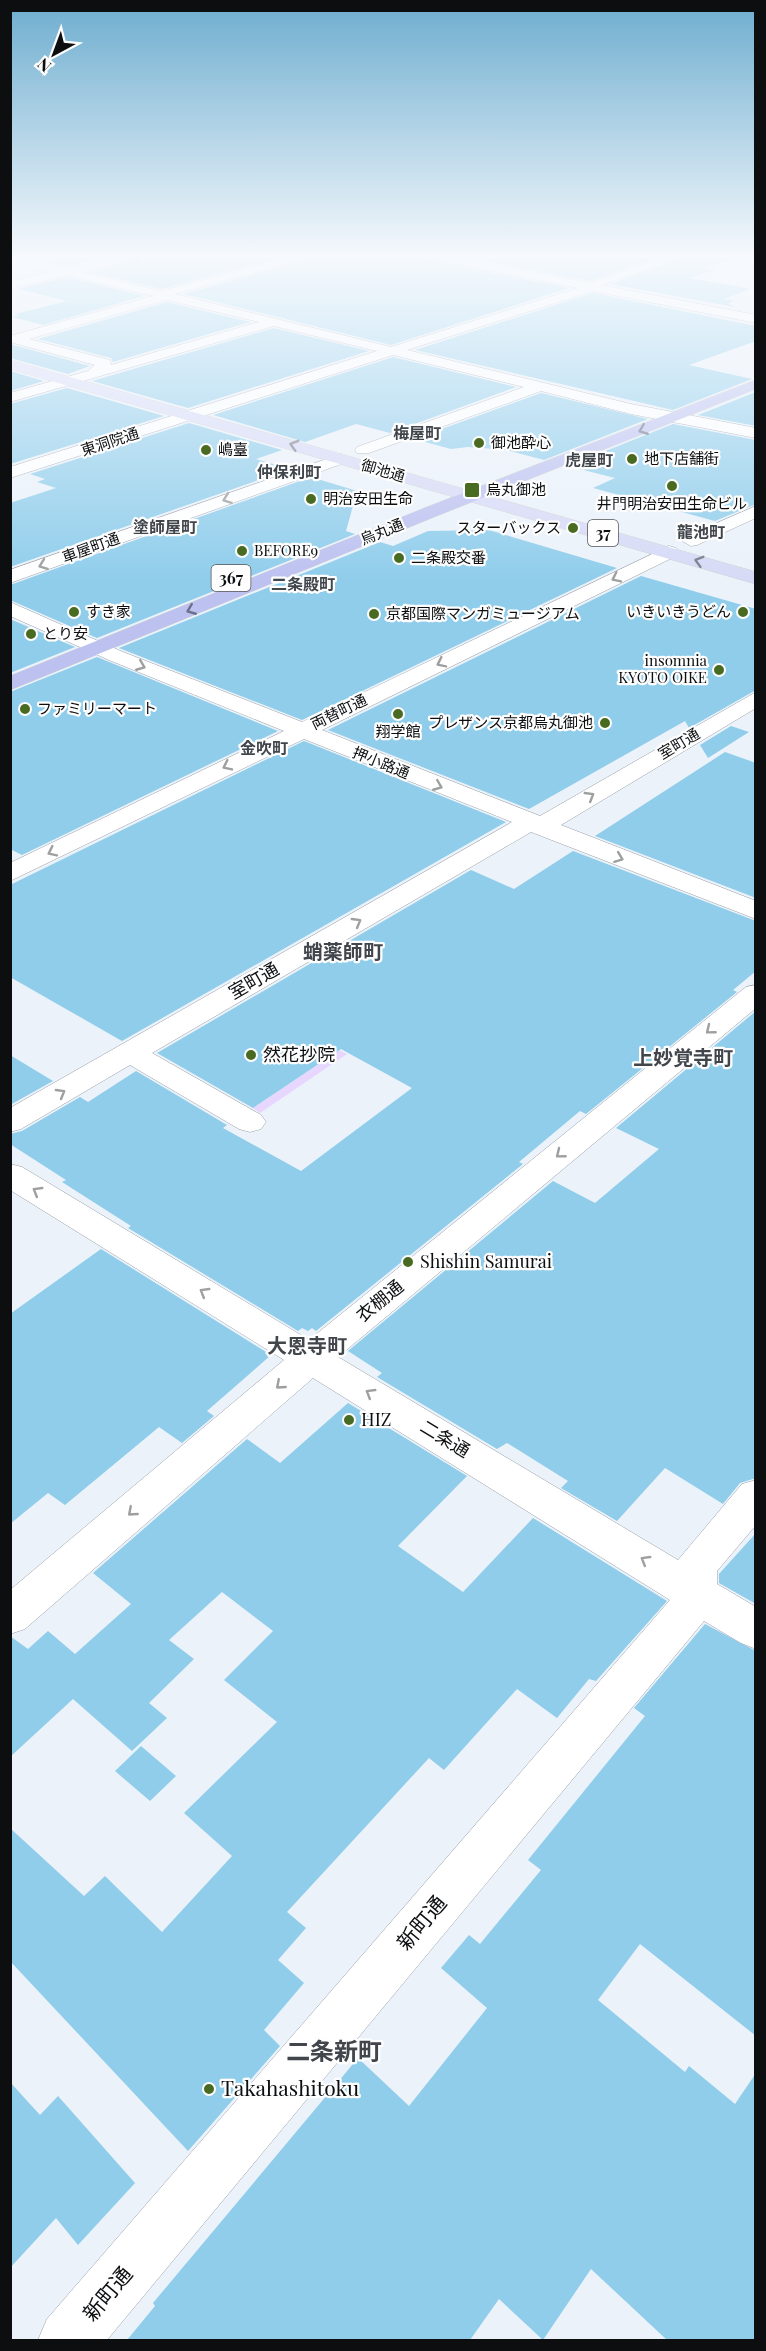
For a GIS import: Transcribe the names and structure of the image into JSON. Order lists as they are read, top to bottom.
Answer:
{
  "streets": {
    "highway": ["烏丸通", "367"],
    "main road": ["御池通", "37"],
    "street": [
      "東洞院通",
      "車屋町通",
      "両替町通",
      "室町通",
      "押小路通",
      "衣棚通",
      "二条通",
      "新町通"
    ]
  },
  "crossings": [
    ["東洞院通", "御池通"],
    ["御池通", "烏丸通"],
    ["御池通", "車屋町通"],
    ["御池通", "両替町通"],
    ["烏丸通", "押小路通"],
    ["両替町通", "押小路通"],
    ["室町通", "押小路通"],
    ["衣棚通", "二条通"],
    ["二条通", "新町通"]
  ],
  "one_way": [
    "両替町通",
    "室町通",
    "押小路通",
    "衣棚通",
    "二条通"
  ],
  "districts": [
    "梅屋町",
    "虎屋町",
    "仲保利町",
    "塗師屋町",
    "龍池町",
    "二条殿町",
    "金吹町",
    "蛸薬師町",
    "上妙覚寺町",
    "大恩寺町",
    "二条新町"
  ],
  "places": {
    "other": [
      "御池酔心",
      "嶋臺",
      "地下店舗街",
      "井門明治安田生命ビル",
      "明治安田生命",
      "スターバックス",
      "BEFORE9",
      "二条殿交番",
      "すき家",
      "いきいきうどん",
      "京都国際マンガミュージアム",
      "とり安",
      "insomnia KYOTO OIKE",
      "ファミリーマート",
      "翔学館",
      "プレザンス京都烏丸御池",
      "然花抄院",
      "Shishin Samurai",
      "HIZ",
      "Takahashitoku"
    ],
    "transit": ["烏丸御池"]
  },
  "north": "bottom left"
}
